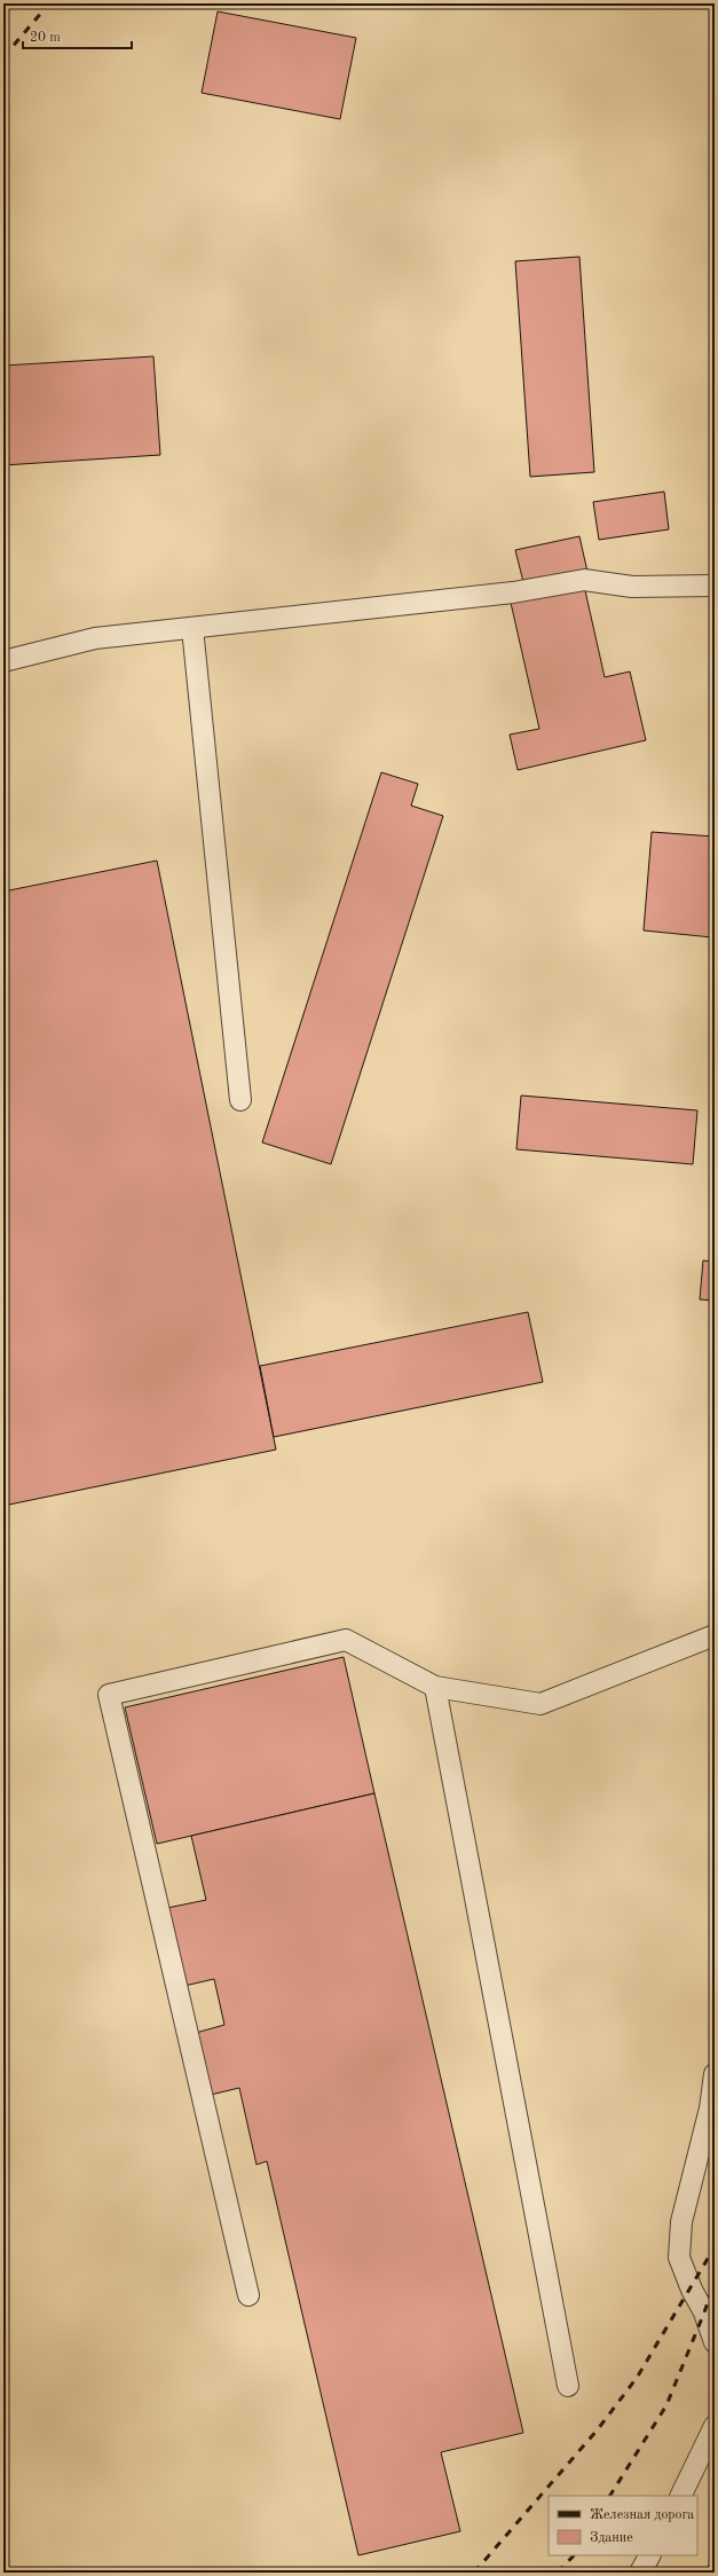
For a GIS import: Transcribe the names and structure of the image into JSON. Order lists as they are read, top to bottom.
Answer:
{
  "legend": ["Железная дорога", "Здание"],
  "scale_bar": "20 m"
}
